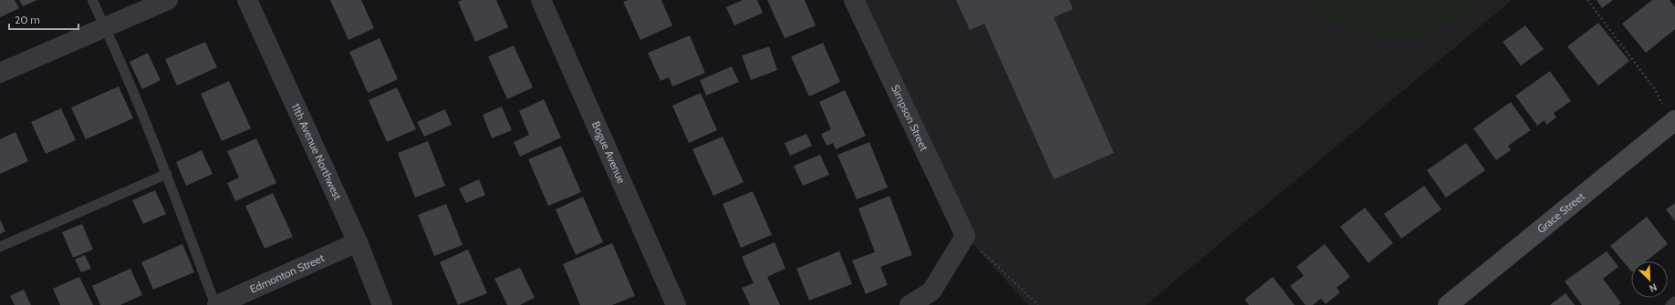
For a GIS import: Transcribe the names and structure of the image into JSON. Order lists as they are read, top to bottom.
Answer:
{
  "streets": {
    "street": [
      "Simpson Street",
      "11th Avenue Northwest",
      "Bogue Avenue",
      "Grace Street",
      "Edmonton Street"
    ]
  },
  "crossings": [
    ["11th Avenue Northwest", "Edmonton Street"]
  ],
  "scale_bar": "20 m",
  "north": "bottom right"
}
